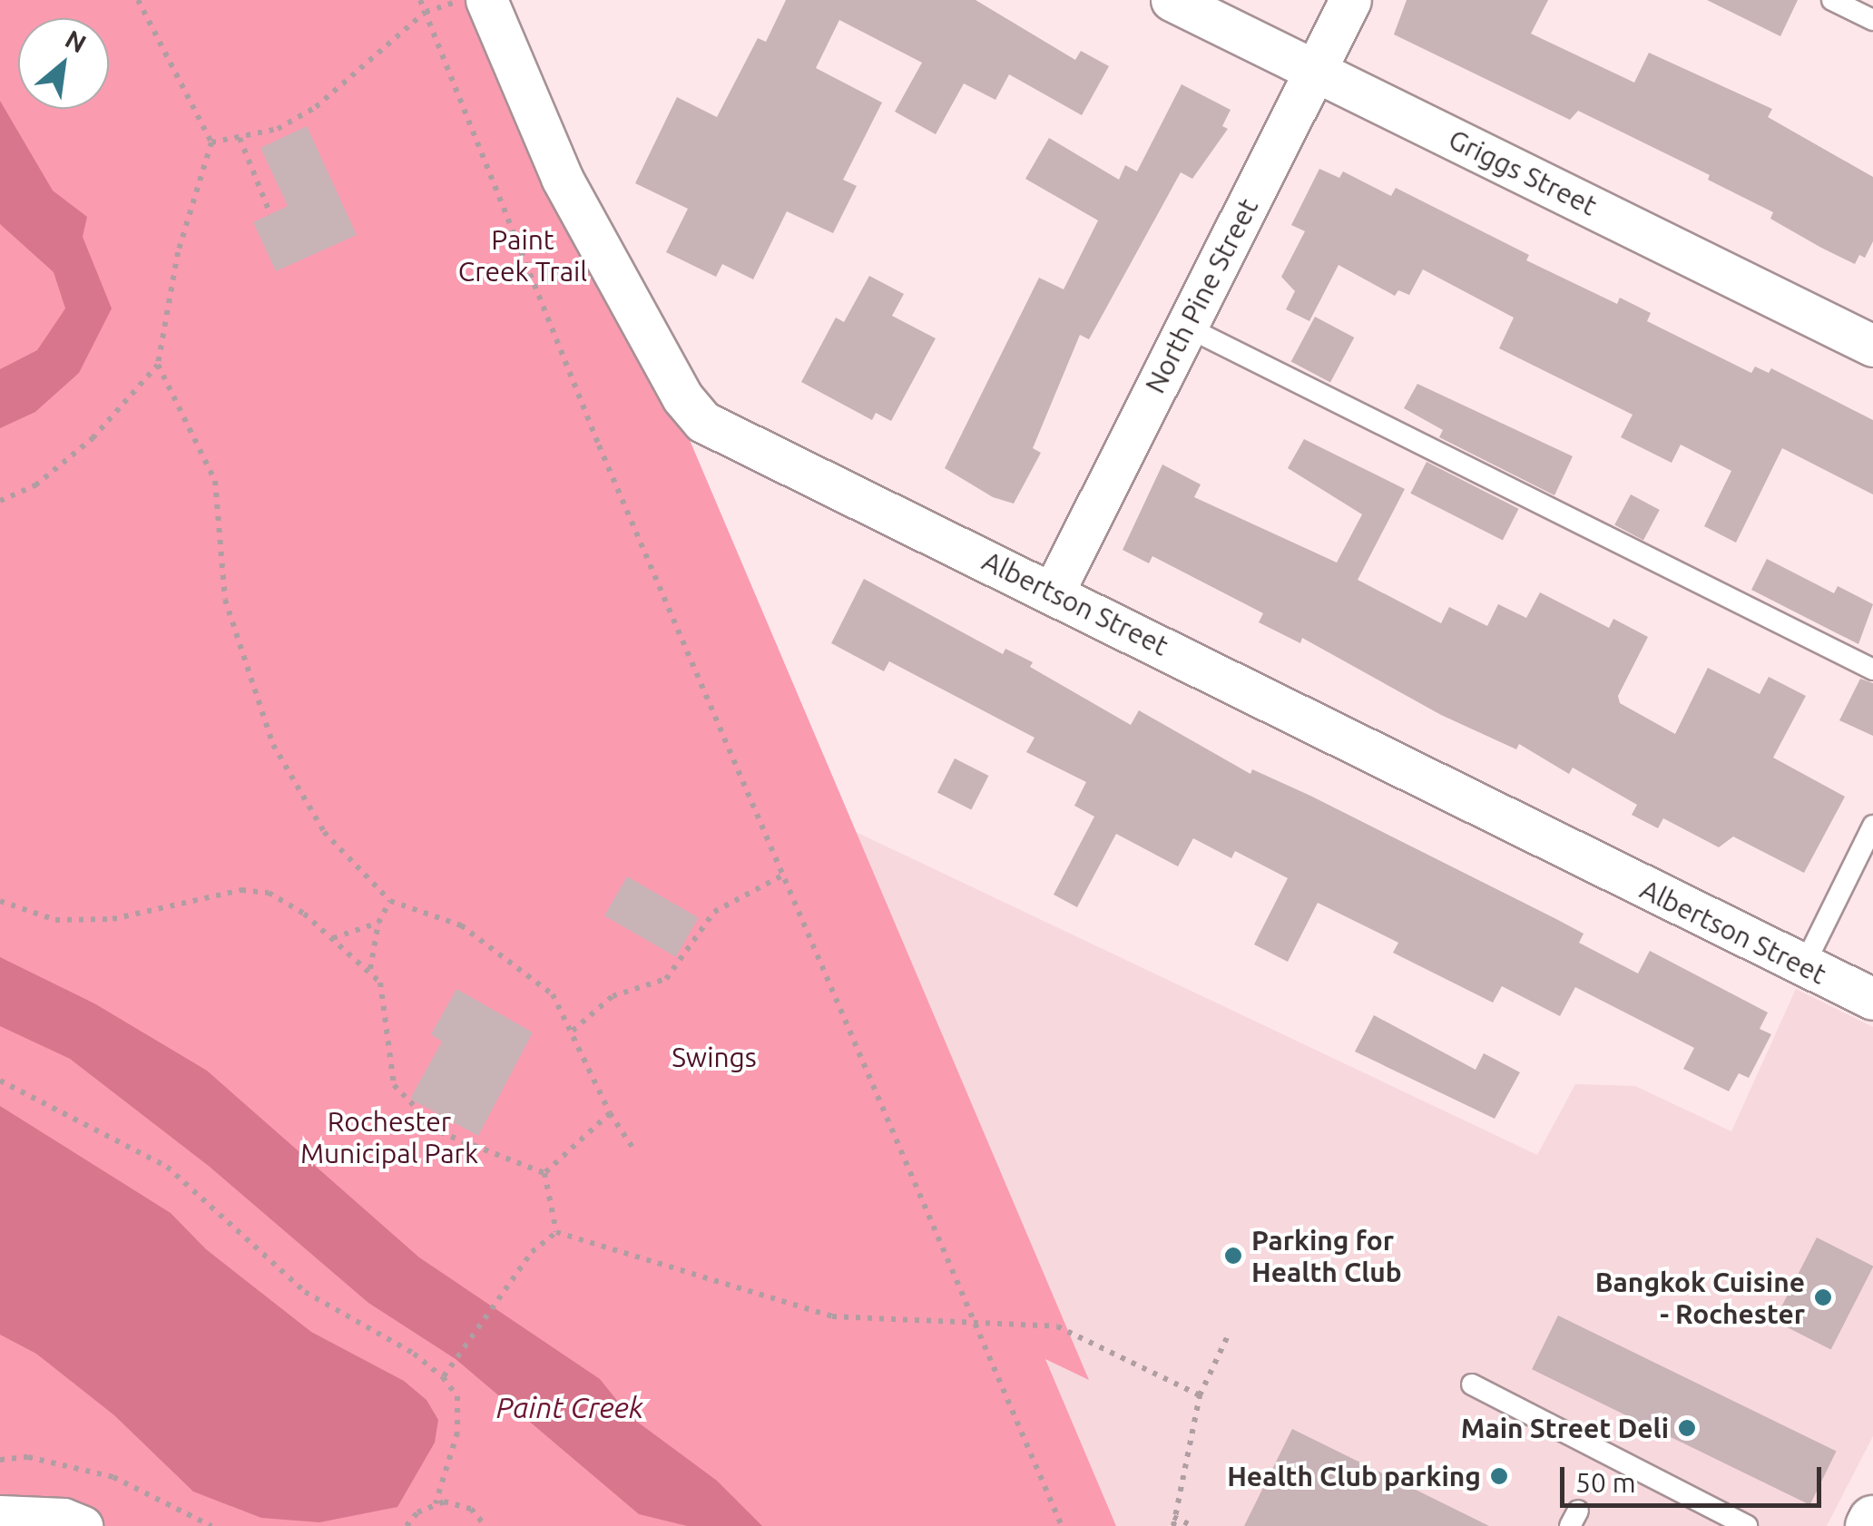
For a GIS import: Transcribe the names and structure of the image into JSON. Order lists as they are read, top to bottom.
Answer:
{
  "streets": {
    "street": ["Griggs Street", "North Pine Street", "Albertson Street"]
  },
  "crossings": [
    ["Griggs Street", "North Pine Street"],
    ["North Pine Street", "Albertson Street"]
  ],
  "water": ["Paint Creek"],
  "parks": ["Paint Creek Trail", "Swings", "Rochester Municipal Park"],
  "places": [
    "Parking for Health Club",
    "Bangkok Cuisine - Rochester",
    "Main Street Deli",
    "Health Club parking"
  ],
  "scale_bar": "50 m",
  "north": "top right"
}
